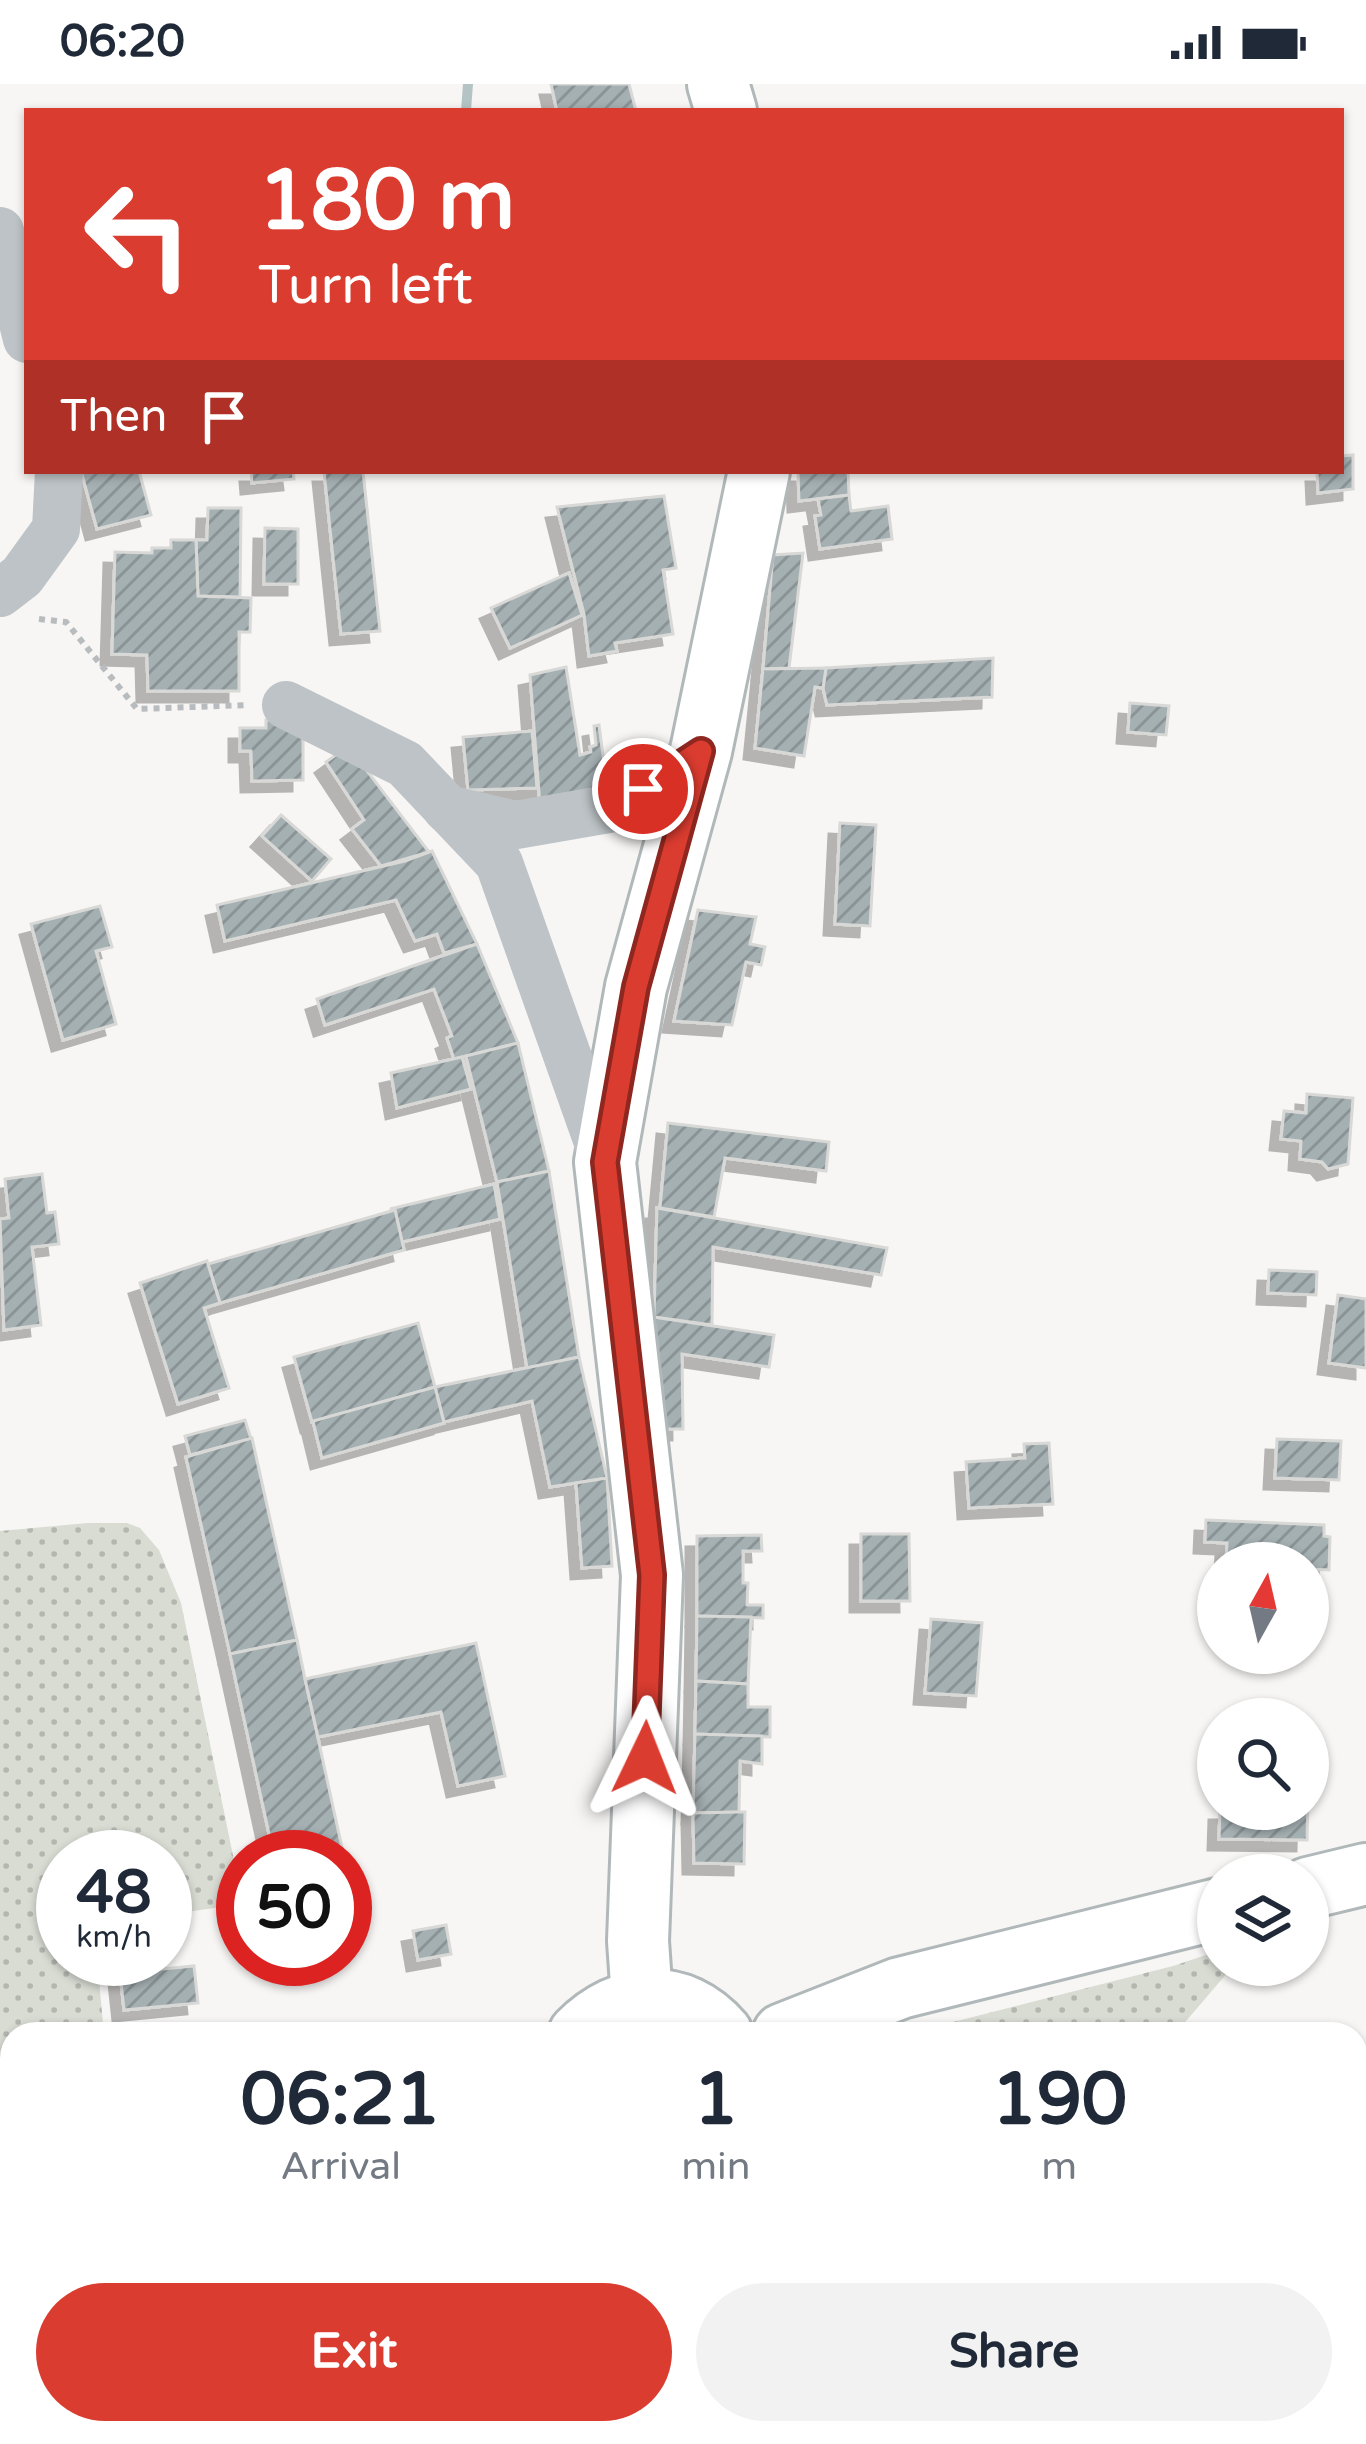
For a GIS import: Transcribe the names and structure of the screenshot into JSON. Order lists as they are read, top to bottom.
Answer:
{
  "north": "top",
  "page": {
    "status": "06:20",
    "turn": ["180 m", "Turn left"],
    "then": "Then",
    "speed": "48 km/h",
    "limit": "50",
    "eta": [
      "06:21",
      "Arrival",
      "1",
      "min",
      "190",
      "m"
    ],
    "buttons": ["Exit", "Share"]
  }
}
